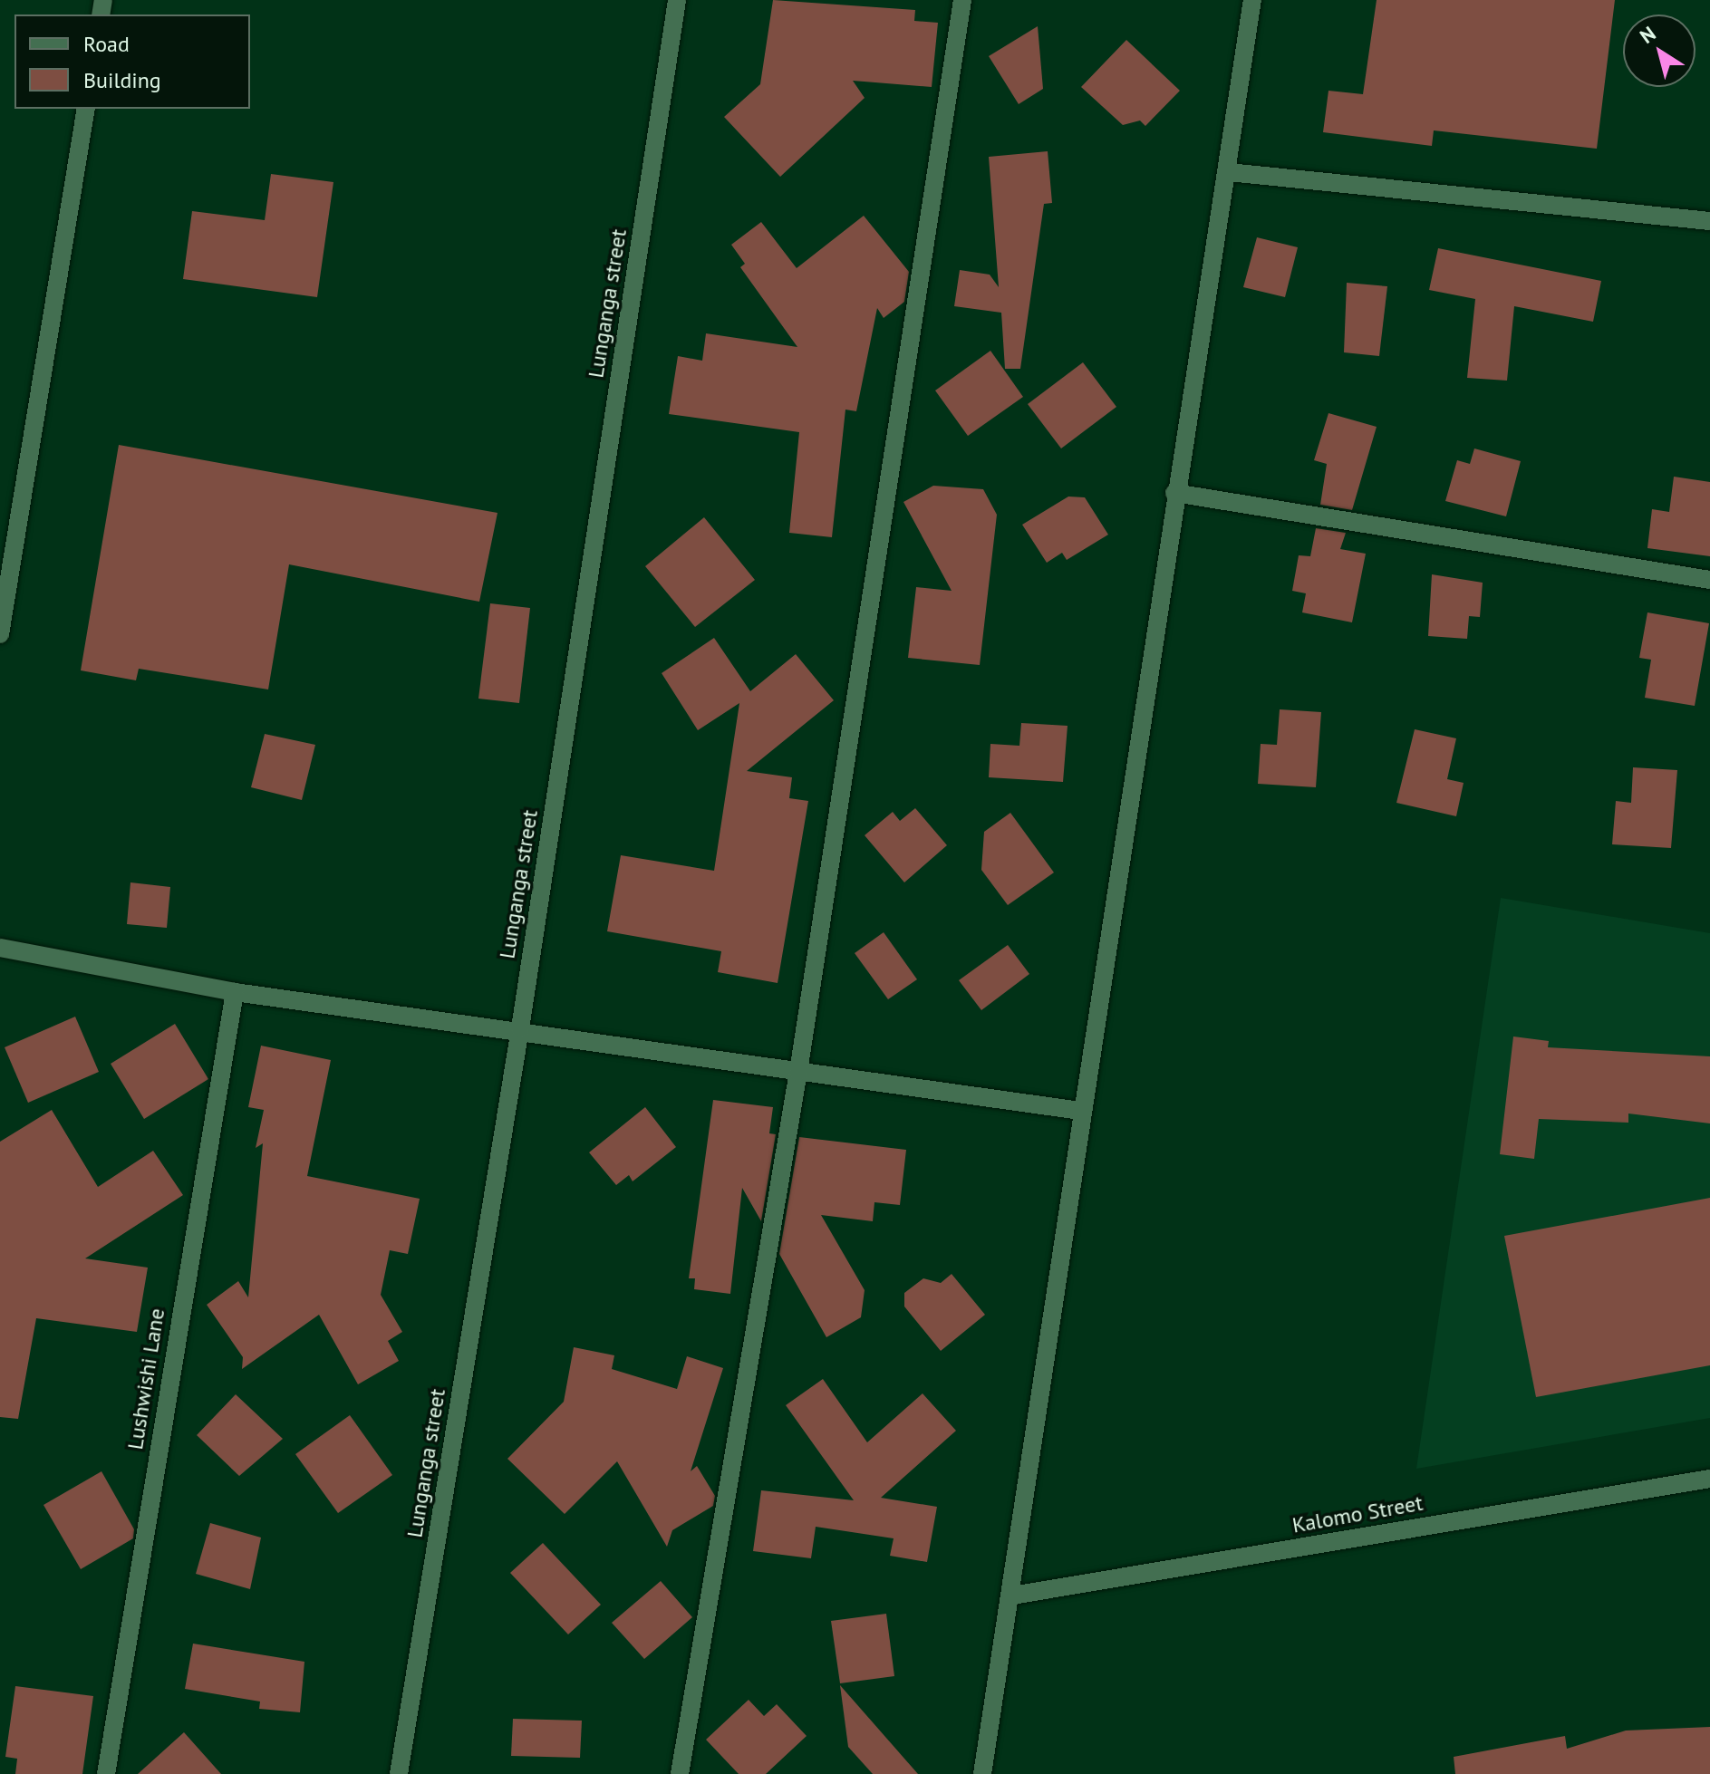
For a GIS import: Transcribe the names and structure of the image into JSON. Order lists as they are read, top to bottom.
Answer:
{
  "streets": {
    "street": ["Lunganga street", "Lushwishi Lane", "Kalomo Street"]
  },
  "legend": ["Road", "Building"],
  "north": "top left"
}
